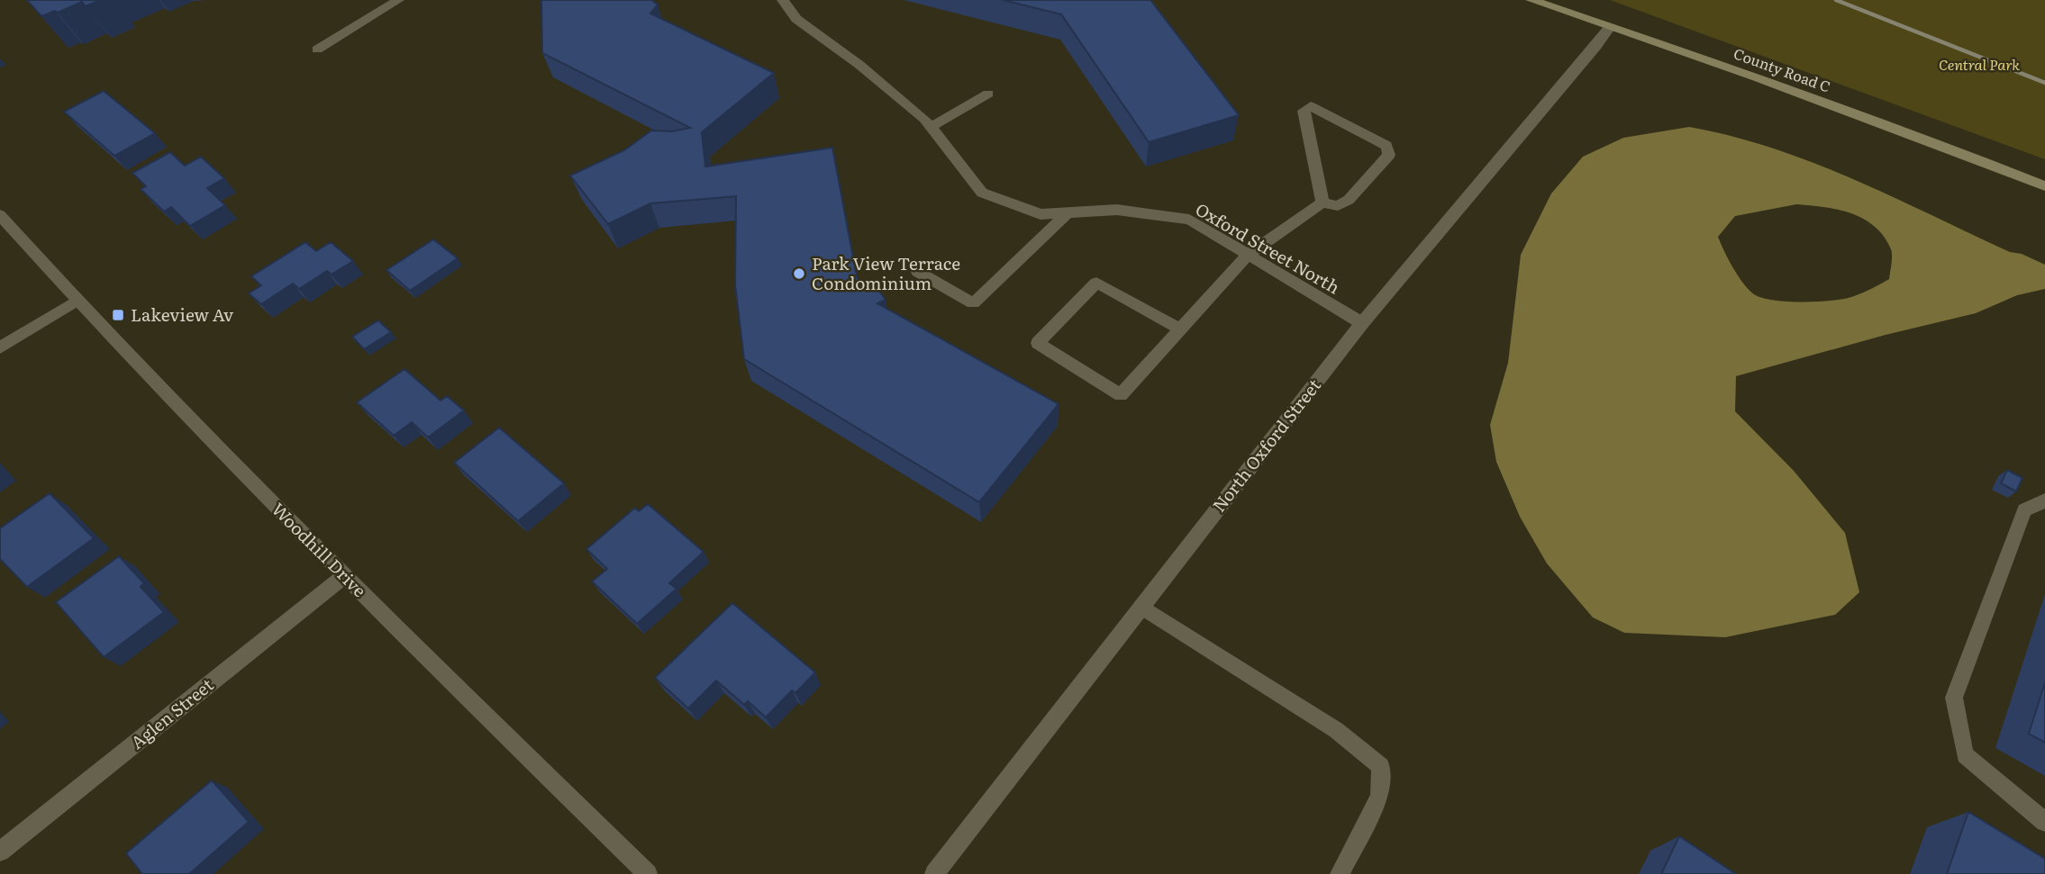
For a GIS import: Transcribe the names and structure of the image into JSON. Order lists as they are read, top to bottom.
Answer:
{
  "streets": {
    "main road": ["County Road C"],
    "street": [
      "Oxford Street North",
      "North Oxford Street",
      "Woodhill Drive",
      "Aglen Street"
    ]
  },
  "crossings": [
    ["County Road C", "North Oxford Street"],
    ["Oxford Street North", "North Oxford Street"],
    ["Woodhill Drive", "Aglen Street"]
  ],
  "parks": ["Central Park"],
  "places": {
    "other": ["Park View Terrace Condominium"],
    "transit": ["Lakeview Av"]
  }
}
